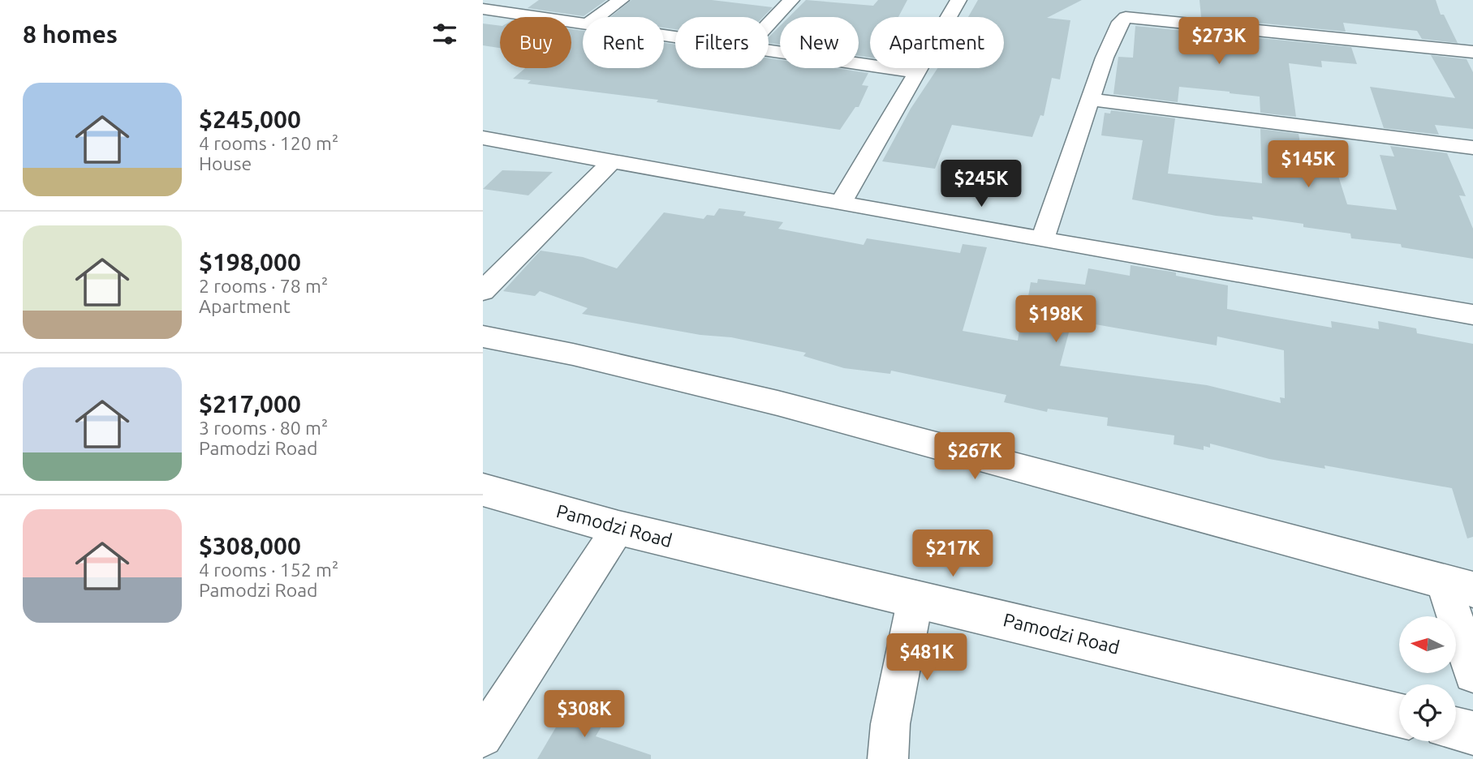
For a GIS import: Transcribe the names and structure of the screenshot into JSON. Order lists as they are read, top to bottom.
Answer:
{
  "streets": {
    "street": ["Pamodzi Road"]
  },
  "north": "left",
  "page": {
    "heading": "8 homes",
    "price": [
      "$273K",
      "$145K",
      "$245K",
      "$198K",
      "$267K",
      "$217K",
      "$481K",
      "$308K"
    ],
    "chip": [
      "Buy",
      "Rent",
      "Filters",
      "New",
      "Apartment"
    ],
    "list": [
      {
        "name": "$245,000",
        "note": "4 rooms · 120 m² · House"
      },
      {
        "name": "$198,000",
        "note": "2 rooms · 78 m² · Apartment"
      },
      {
        "name": "$217,000",
        "note": "3 rooms · 80 m² · Pamodzi Road"
      },
      {
        "name": "$308,000",
        "note": "4 rooms · 152 m² · Pamodzi Road"
      }
    ]
  }
}
